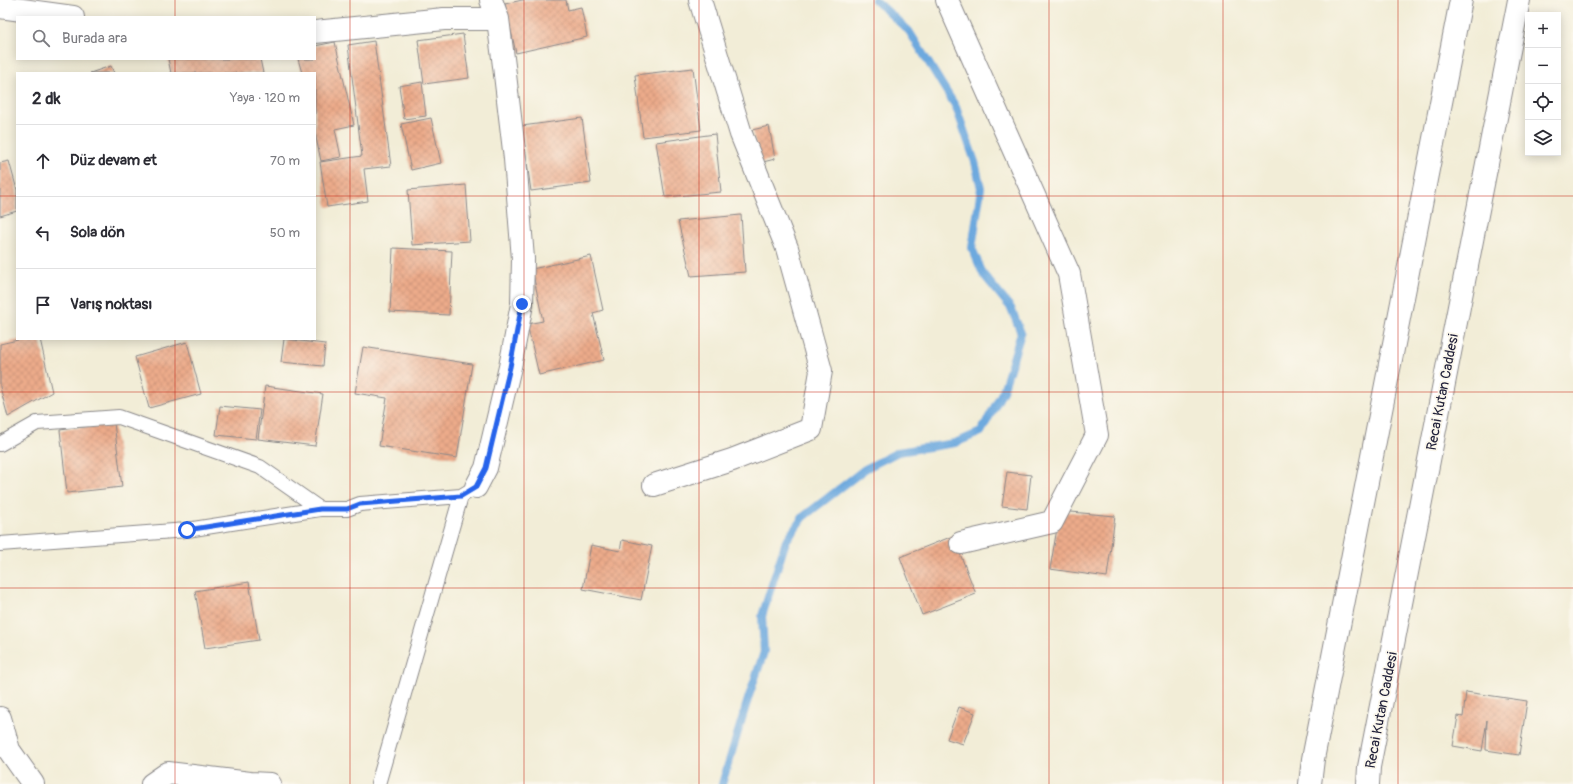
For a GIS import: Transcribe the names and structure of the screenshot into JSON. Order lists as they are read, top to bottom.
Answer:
{
  "streets": {
    "street": ["Recai Kutan Caddesi"]
  },
  "page": {
    "map_buttons": ["+", "−"],
    "search": "Burada ara",
    "heading": ["2 dk", "Yaya · 120 m"],
    "list": [
      ["Düz devam et", "70 m"],
      ["Sola dön", "50 m"],
      "Varış noktası"
    ]
  }
}
